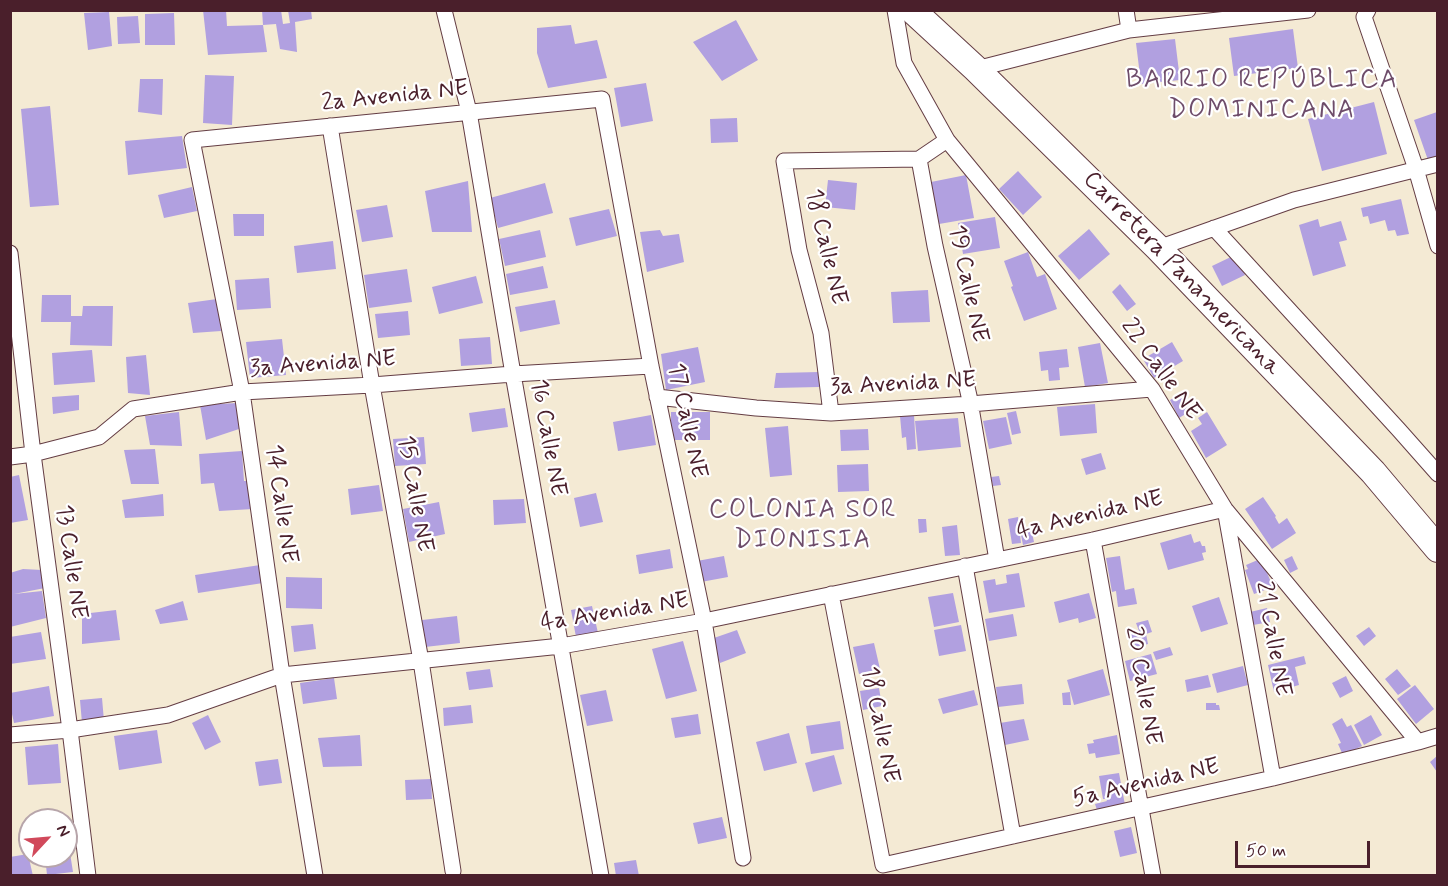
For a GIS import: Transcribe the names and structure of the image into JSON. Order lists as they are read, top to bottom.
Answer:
{
  "streets": {
    "highway": ["Carretera Panamericana"],
    "street": [
      "2a Avenida NE",
      "18 Calle NE",
      "19 Calle NE",
      "3a Avenida NE",
      "22 Calle NE",
      "17 Calle NE",
      "16 Calle NE",
      "15 Calle NE",
      "14 Calle NE",
      "4a Avenida NE",
      "13 Calle NE",
      "21 Calle NE",
      "20 Calle NE",
      "5a Avenida NE"
    ]
  },
  "crossings": [
    ["2a Avenida NE", "17 Calle NE"],
    ["2a Avenida NE", "16 Calle NE"],
    ["2a Avenida NE", "15 Calle NE"],
    ["2a Avenida NE", "14 Calle NE"],
    ["18 Calle NE", "19 Calle NE"],
    ["18 Calle NE", "3a Avenida NE"],
    ["18 Calle NE", "4a Avenida NE"],
    ["18 Calle NE", "5a Avenida NE"],
    ["19 Calle NE", "3a Avenida NE"],
    ["19 Calle NE", "4a Avenida NE"],
    ["3a Avenida NE", "22 Calle NE"],
    ["3a Avenida NE", "17 Calle NE"],
    ["3a Avenida NE", "16 Calle NE"],
    ["3a Avenida NE", "15 Calle NE"],
    ["3a Avenida NE", "14 Calle NE"],
    ["3a Avenida NE", "13 Calle NE"],
    ["22 Calle NE", "4a Avenida NE"],
    ["22 Calle NE", "21 Calle NE"],
    ["22 Calle NE", "5a Avenida NE"],
    ["17 Calle NE", "4a Avenida NE"],
    ["16 Calle NE", "4a Avenida NE"],
    ["15 Calle NE", "4a Avenida NE"],
    ["14 Calle NE", "4a Avenida NE"],
    ["4a Avenida NE", "13 Calle NE"],
    ["4a Avenida NE", "21 Calle NE"],
    ["4a Avenida NE", "20 Calle NE"],
    ["21 Calle NE", "5a Avenida NE"],
    ["20 Calle NE", "5a Avenida NE"]
  ],
  "districts": ["BARRIO REPÚBLICA DOMINICANA", "COLONIA SOR DIONISIA"],
  "scale_bar": "50 m",
  "north": "top right"
}
